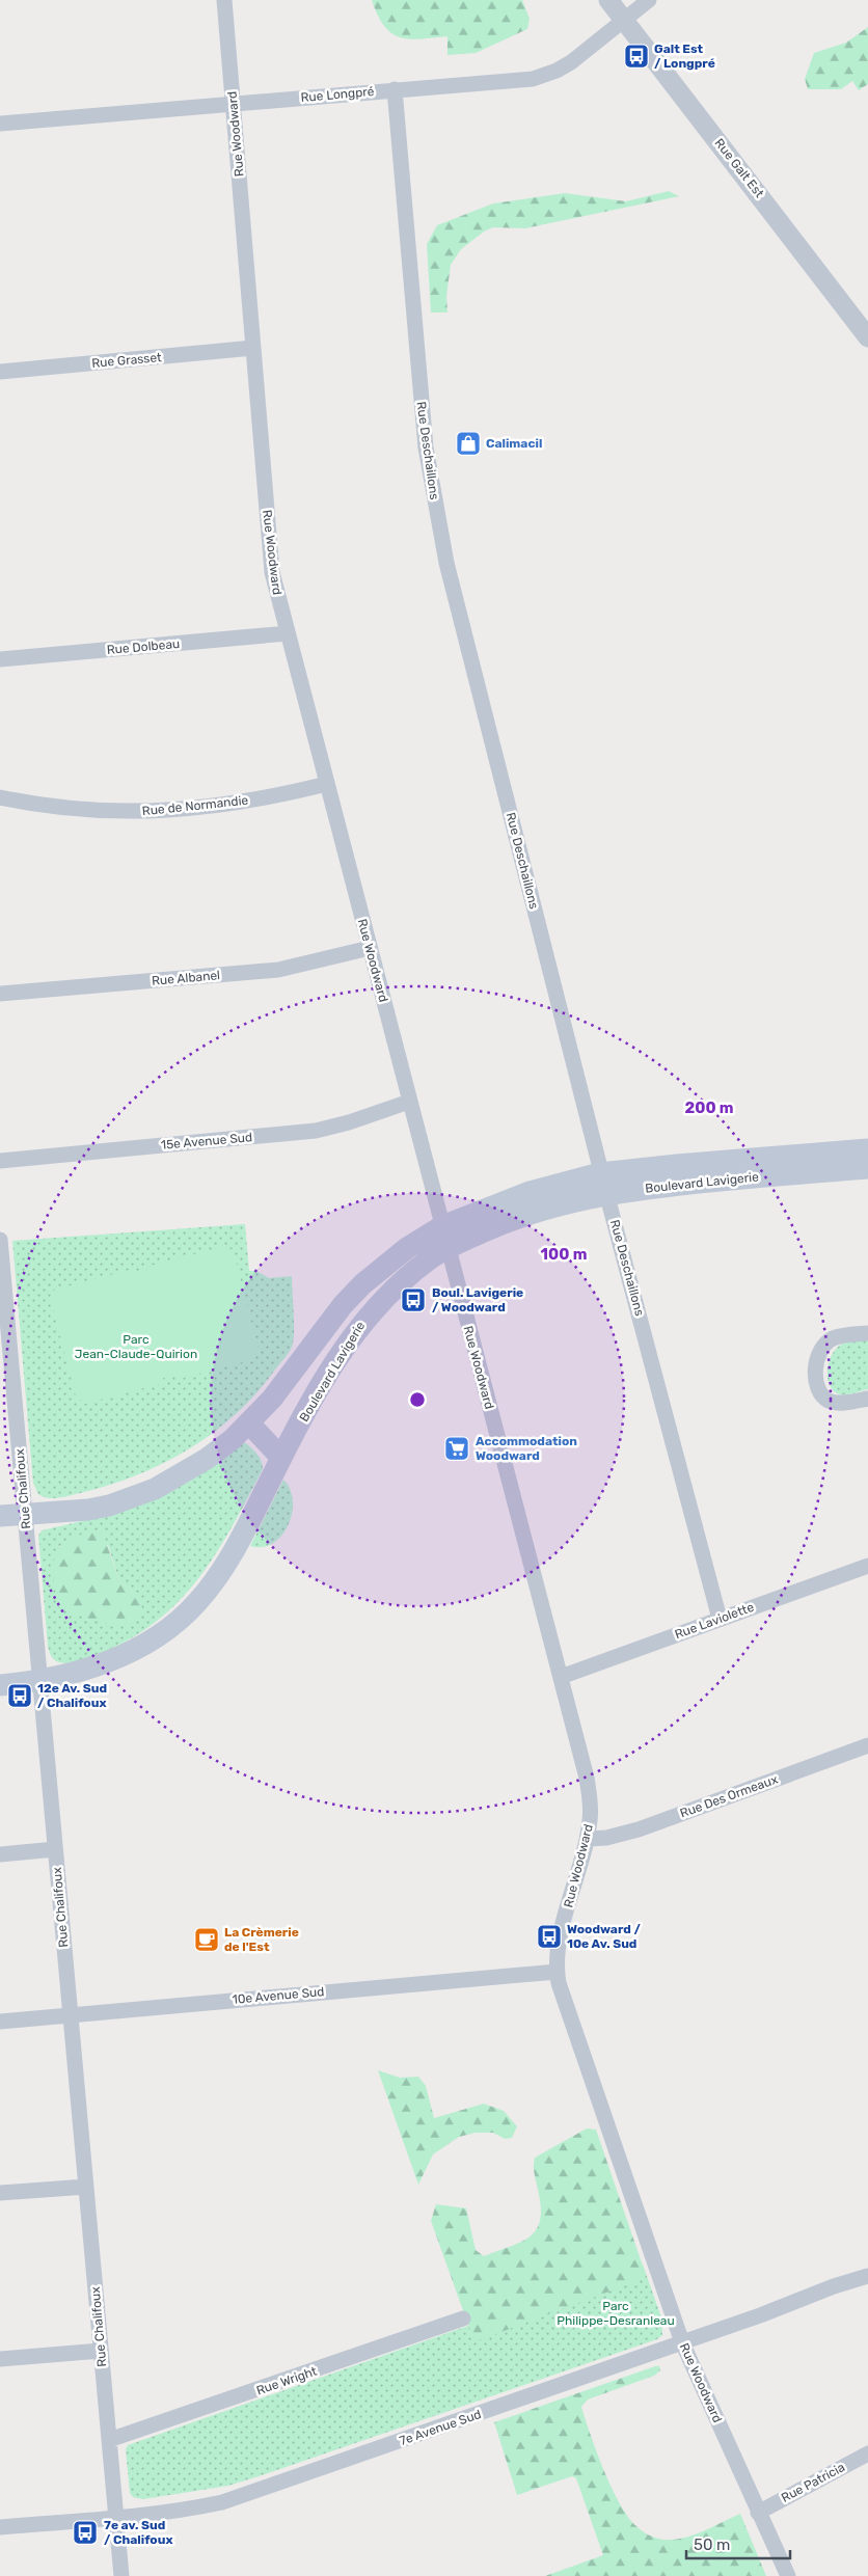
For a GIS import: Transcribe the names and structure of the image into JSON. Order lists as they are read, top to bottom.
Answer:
{
  "streets": {
    "main road": ["Boulevard Lavigerie"],
    "street": [
      "Rue Longpré",
      "Rue Woodward",
      "Rue Galt Est",
      "Rue Grasset",
      "Rue Deschaillons",
      "Rue Dolbeau",
      "Rue de Normandie",
      "Rue Albanel",
      "15e Avenue Sud",
      "Rue Chalifoux",
      "Rue Laviolette",
      "Rue Des Ormeaux",
      "10e Avenue Sud",
      "Rue Wright",
      "7e Avenue Sud",
      "Rue Patricia"
    ]
  },
  "crossings": [
    ["Rue Longpré", "Rue Woodward"],
    ["Rue Longpré", "Rue Galt Est"],
    ["Rue Longpré", "Rue Deschaillons"],
    ["Rue Woodward", "Rue Grasset"],
    ["Rue Woodward", "Rue Dolbeau"],
    ["Rue Woodward", "Rue de Normandie"],
    ["Rue Woodward", "Rue Albanel"],
    ["Rue Woodward", "15e Avenue Sud"],
    ["Rue Woodward", "Boulevard Lavigerie"],
    ["Rue Woodward", "Rue Laviolette"],
    ["Rue Woodward", "Rue Des Ormeaux"],
    ["Rue Woodward", "10e Avenue Sud"],
    ["Rue Woodward", "7e Avenue Sud"],
    ["Rue Woodward", "Rue Patricia"],
    ["Rue Deschaillons", "Boulevard Lavigerie"],
    ["Rue Deschaillons", "Rue Laviolette"],
    ["Boulevard Lavigerie", "Rue Chalifoux"],
    ["Rue Chalifoux", "10e Avenue Sud"],
    ["Rue Chalifoux", "Rue Wright"],
    ["Rue Chalifoux", "7e Avenue Sud"]
  ],
  "parks": ["Parc Jean-Claude-Quirion", "Parc Philippe-Desranleau"],
  "places": {
    "bus stop": [
      "Galt Est / Longpré",
      "Boul. Lavigerie / Woodward",
      "12e Av. Sud / Chalifoux",
      "Woodward / 10e Av. Sud",
      "7e av. Sud / Chalifoux"
    ],
    "shop": ["Calimacil"],
    "supermarket": ["Accommodation Woodward"],
    "cafe": ["La Crèmerie de l'Est"]
  },
  "scale_bar": "50 m",
  "rings": ["200 m", "100 m"]
}
